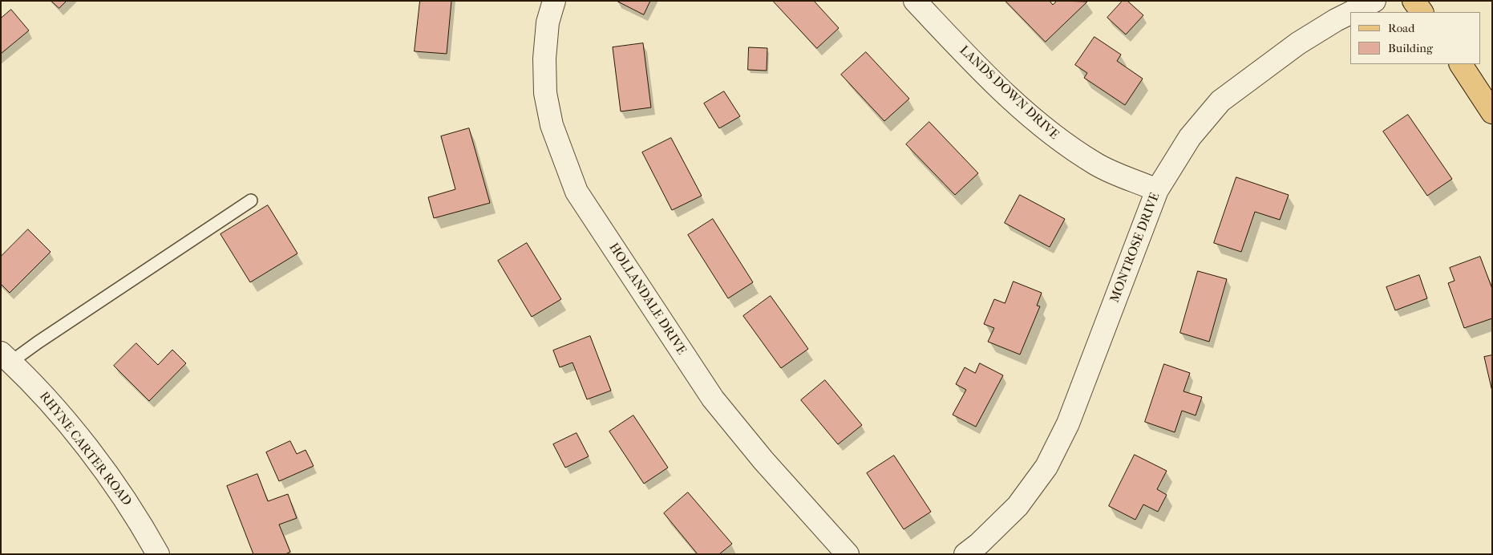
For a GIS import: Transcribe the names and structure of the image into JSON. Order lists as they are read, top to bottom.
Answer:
{
  "streets": {
    "street": [
      "LANDS DOWN DRIVE",
      "MONTROSE DRIVE",
      "HOLLANDALE DRIVE",
      "RHYNE CARTER ROAD"
    ]
  },
  "crossings": [
    ["LANDS DOWN DRIVE", "MONTROSE DRIVE"]
  ],
  "legend": ["Road", "Building"]
}
